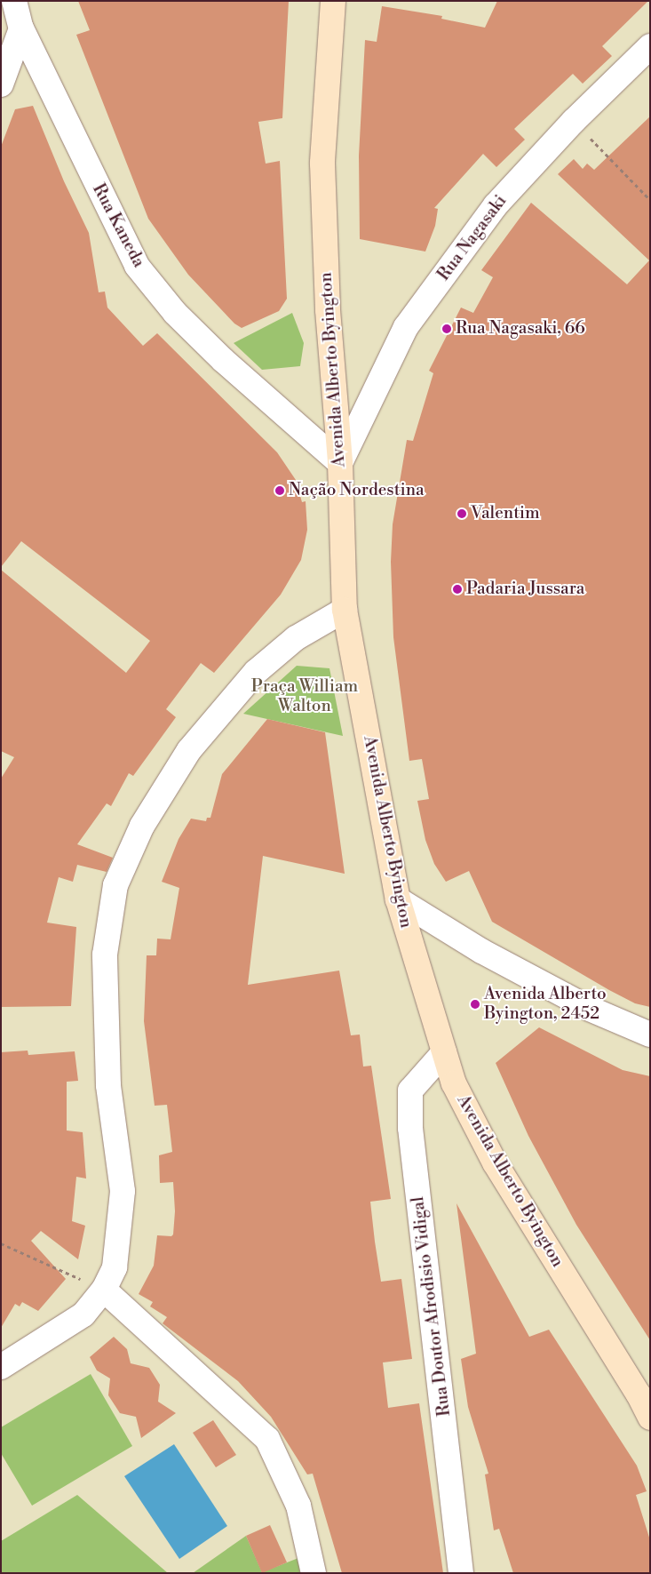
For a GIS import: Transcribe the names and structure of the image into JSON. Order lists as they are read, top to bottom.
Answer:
{
  "streets": {
    "street": [
      "Rua Kaneda",
      "Rua Nagasaki",
      "Avenida Alberto Byington",
      "Rua Doutor Afrodisio Vidigal"
    ]
  },
  "crossings": [
    ["Rua Kaneda", "Rua Nagasaki"],
    ["Rua Kaneda", "Avenida Alberto Byington"],
    ["Rua Nagasaki", "Avenida Alberto Byington"],
    ["Avenida Alberto Byington", "Rua Doutor Afrodisio Vidigal"]
  ],
  "parks": ["Praça William Walton"],
  "places": [
    "Rua Nagasaki, 66",
    "Nação Nordestina",
    "Valentim",
    "Padaria Jussara",
    "Avenida Alberto Byington, 2452"
  ]
}
